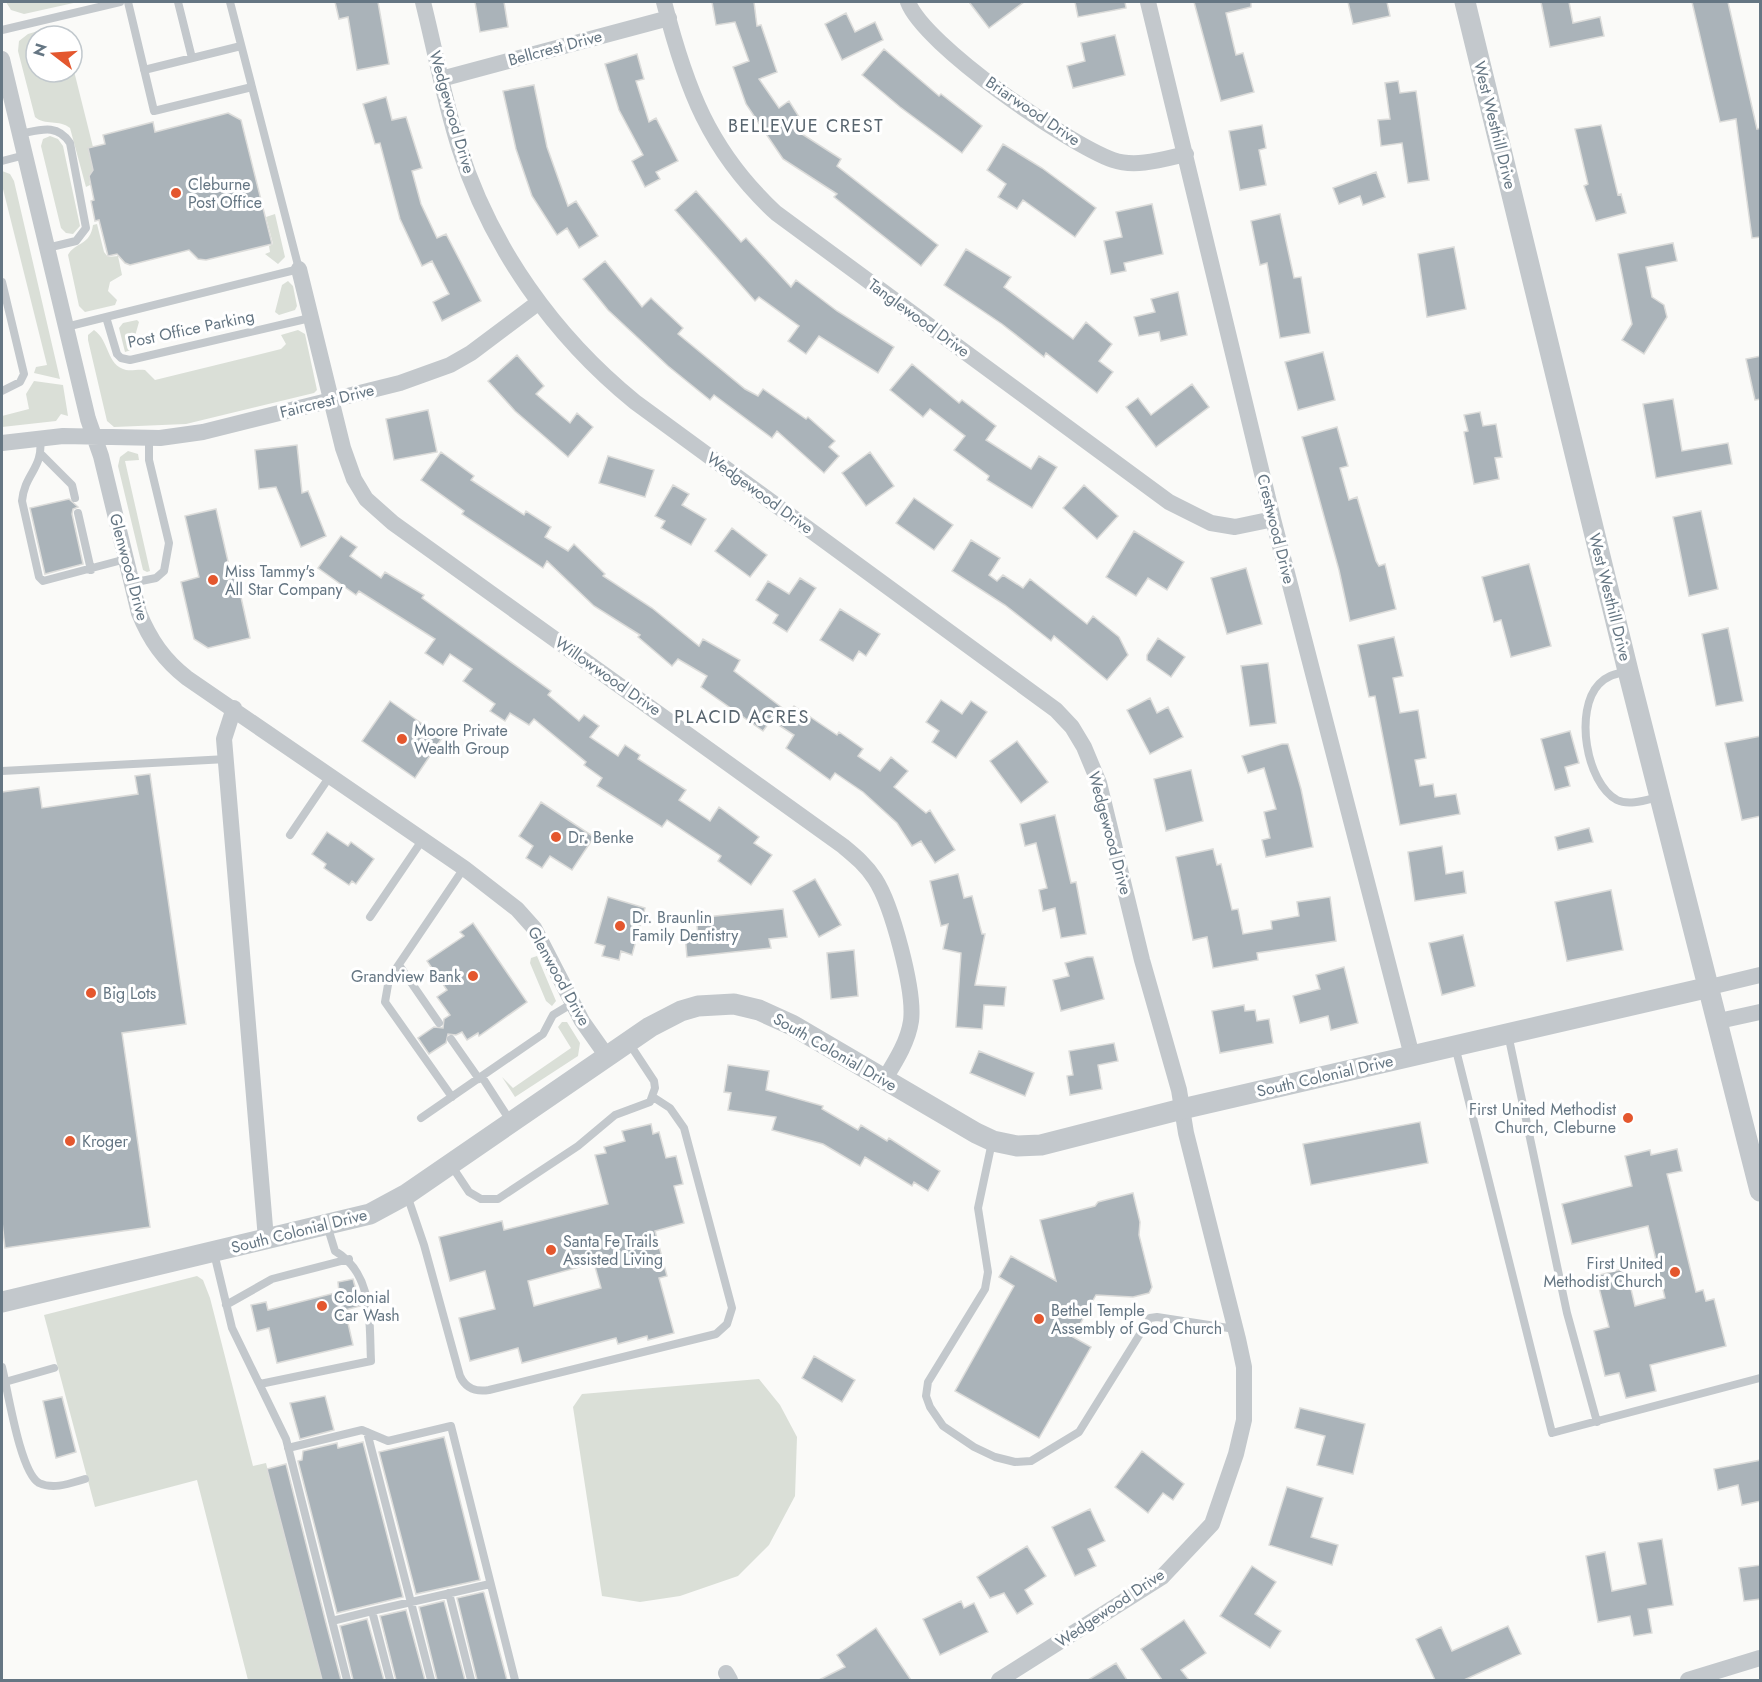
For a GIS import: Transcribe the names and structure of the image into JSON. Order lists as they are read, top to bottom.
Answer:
{
  "streets": {
    "street": [
      "Bellcrest Drive",
      "Briarwood Drive",
      "Wedgewood Drive",
      "West Westhill Drive",
      "Tanglewood Drive",
      "Faircrest Drive",
      "Crestwood Drive",
      "Glenwood Drive",
      "Willowwood Drive",
      "South Colonial Drive"
    ],
    "lane": ["Post Office Parking"]
  },
  "crossings": [
    ["Bellcrest Drive", "Wedgewood Drive"],
    ["Bellcrest Drive", "Tanglewood Drive"],
    ["Briarwood Drive", "Crestwood Drive"],
    ["Wedgewood Drive", "Faircrest Drive"],
    ["Wedgewood Drive", "South Colonial Drive"],
    ["West Westhill Drive", "South Colonial Drive"],
    ["Tanglewood Drive", "Crestwood Drive"],
    ["Post Office Parking", "Glenwood Drive"],
    ["Post Office Parking", "Willowwood Drive"],
    ["Faircrest Drive", "Glenwood Drive"],
    ["Faircrest Drive", "Willowwood Drive"],
    ["Crestwood Drive", "South Colonial Drive"],
    ["Glenwood Drive", "South Colonial Drive"],
    ["Willowwood Drive", "South Colonial Drive"]
  ],
  "districts": ["BELLEVUE CREST", "PLACID ACRES"],
  "places": [
    "Cleburne Post Office",
    "Miss Tammy's All Star Company",
    "Moore Private Wealth Group",
    "Dr. Benke",
    "Dr. Braunlin Family Dentistry",
    "Grandview Bank",
    "Big Lots",
    "First United Methodist Church, Cleburne",
    "Kroger",
    "Santa Fe Trails Assisted Living",
    "First United Methodist Church",
    "Colonial Car Wash",
    "Bethel Temple Assembly of God Church"
  ],
  "north": "left"
}
